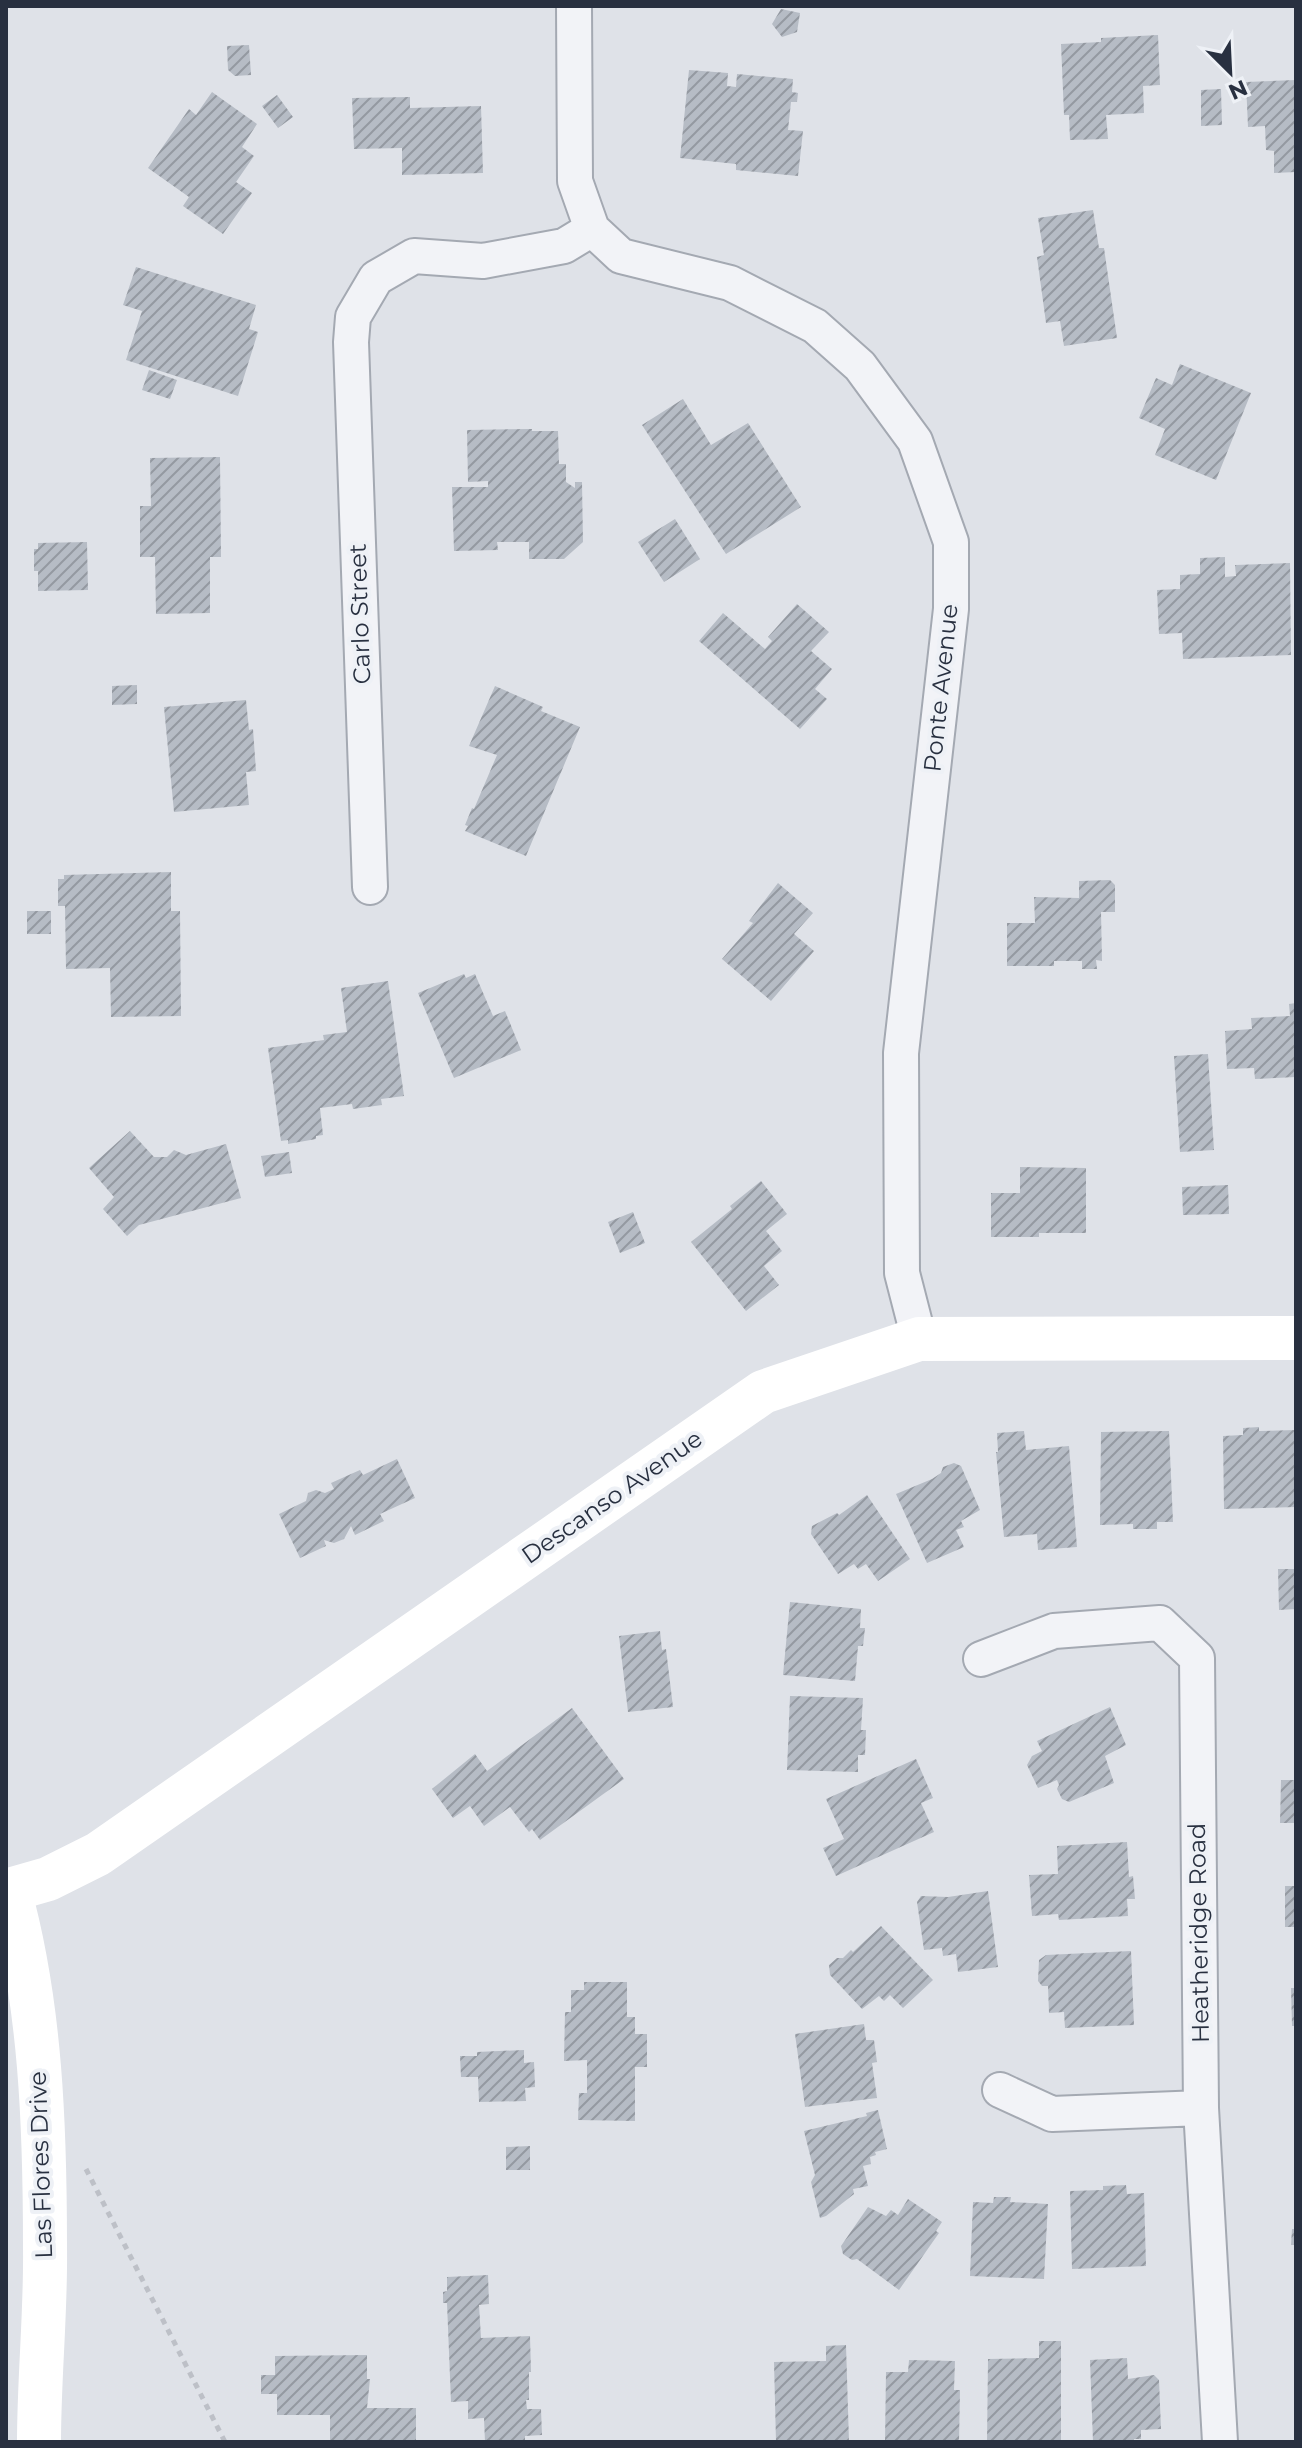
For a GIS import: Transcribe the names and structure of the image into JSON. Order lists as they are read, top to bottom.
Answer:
{
  "streets": {
    "street": [
      "Carlo Street",
      "Ponte Avenue",
      "Descanso Avenue",
      "Heatheridge Road",
      "Las Flores Drive"
    ]
  },
  "crossings": [
    ["Carlo Street", "Ponte Avenue"],
    ["Ponte Avenue", "Descanso Avenue"],
    ["Descanso Avenue", "Las Flores Drive"]
  ],
  "north": "bottom right"
}
